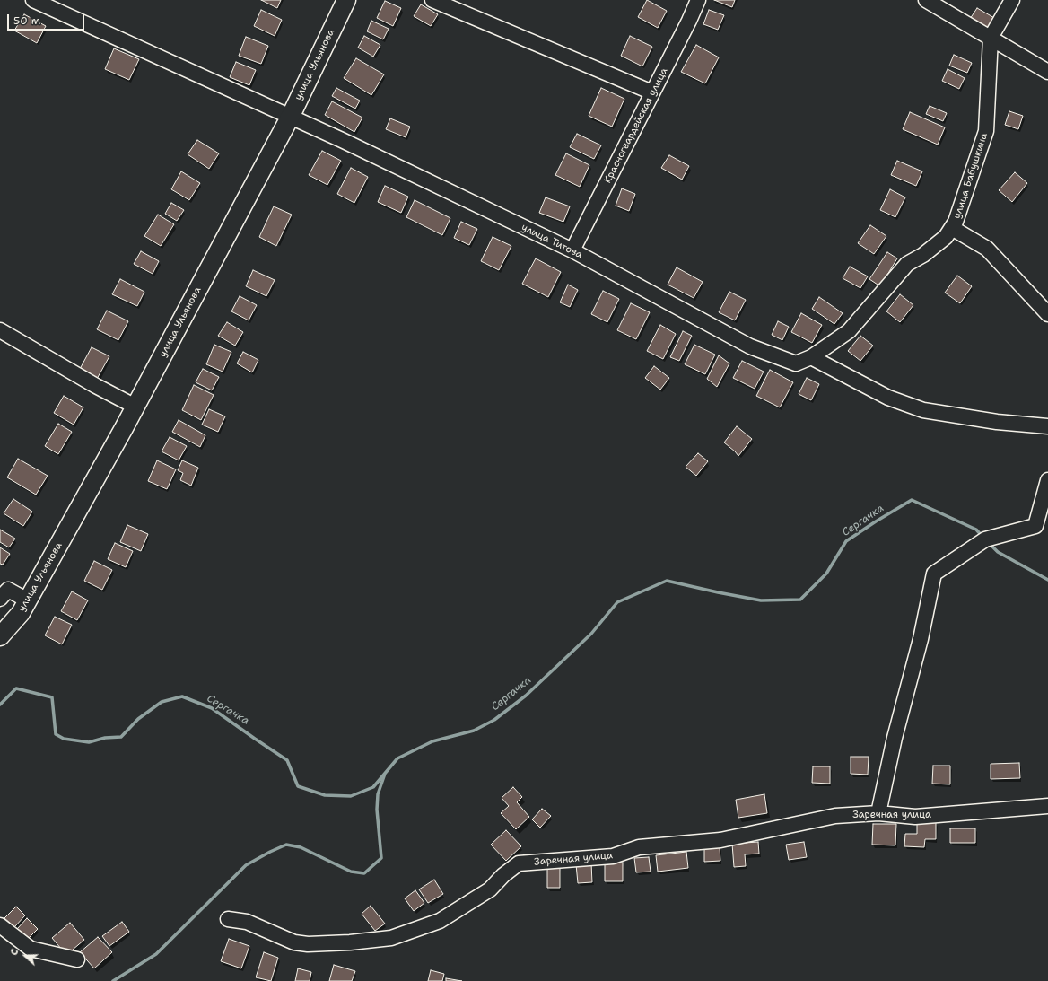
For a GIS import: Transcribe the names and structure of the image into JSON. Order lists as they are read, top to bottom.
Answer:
{
  "streets": {
    "main road": ["улица Ульянова"],
    "street": [
      "Красногвардейская улица",
      "улица Бабушкина",
      "улица Титова",
      "Заречная улица"
    ]
  },
  "crossings": [
    ["улица Ульянова", "улица Титова"],
    ["Красногвардейская улица", "улица Титова"],
    ["улица Бабушкина", "улица Титова"]
  ],
  "water": ["Сергачка"],
  "scale_bar": "50 m",
  "north": "left"
}
